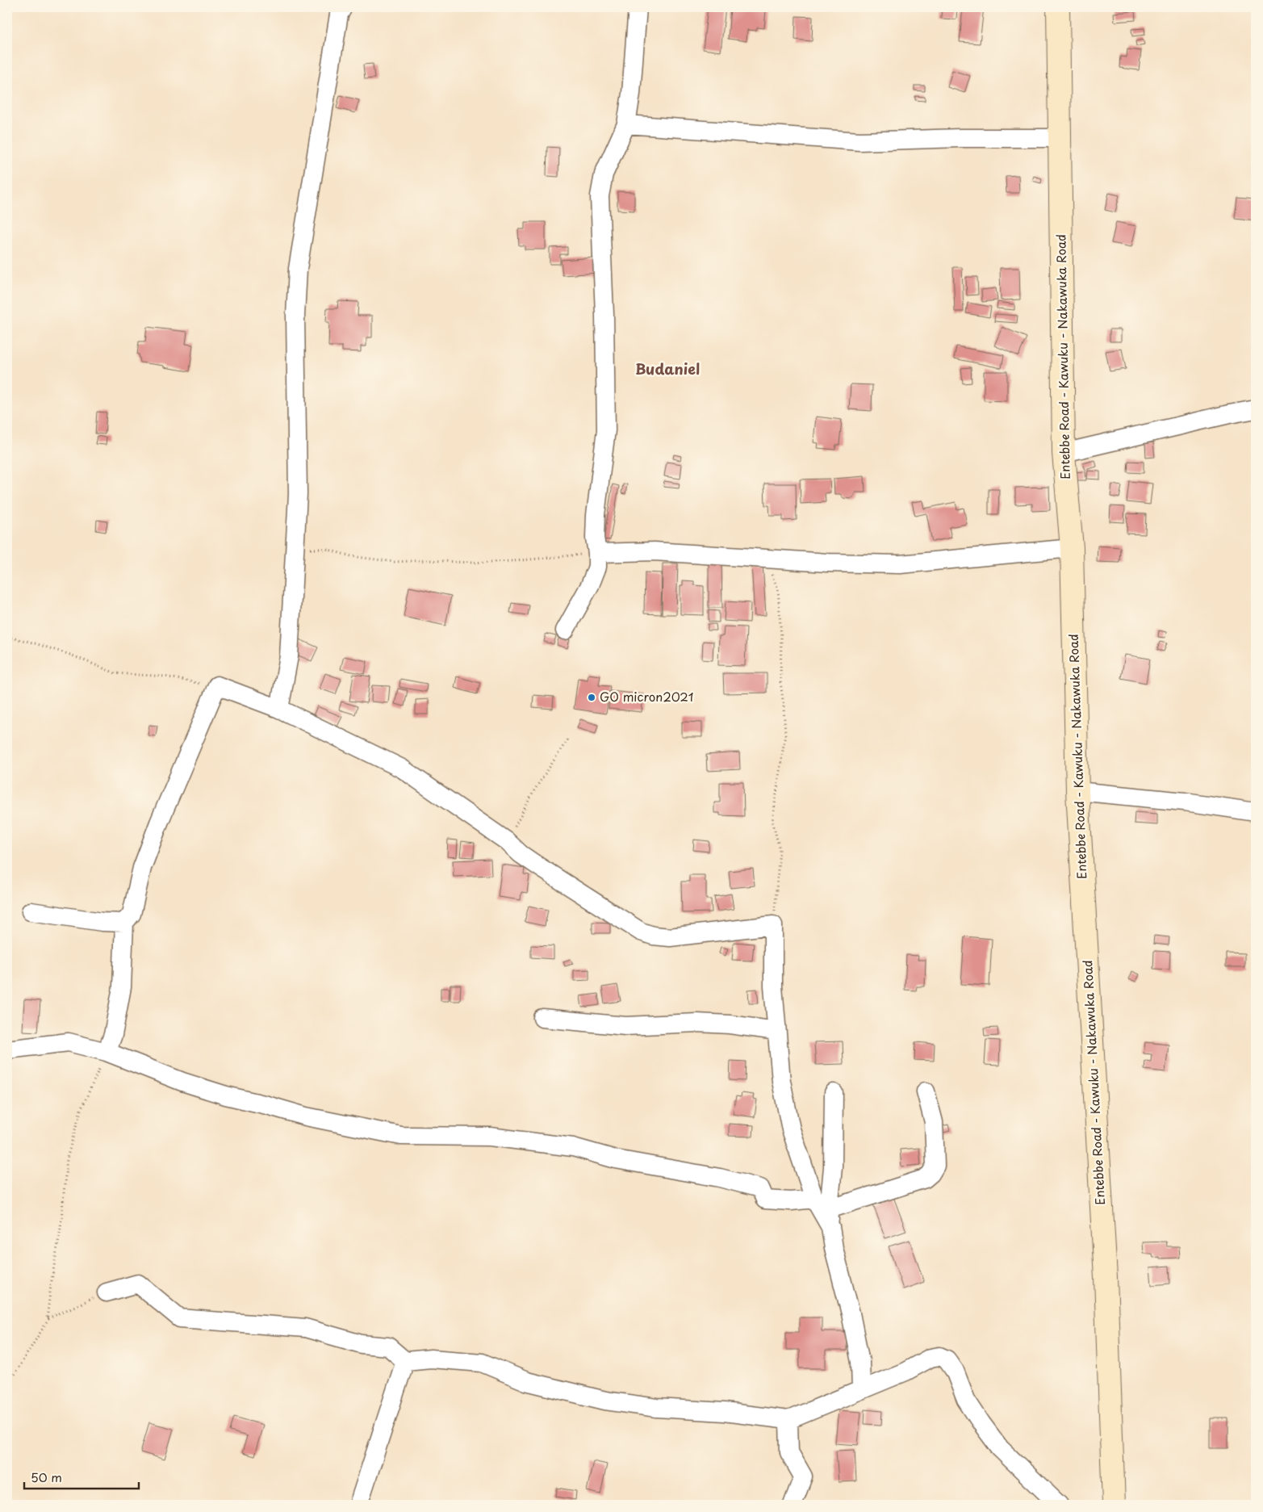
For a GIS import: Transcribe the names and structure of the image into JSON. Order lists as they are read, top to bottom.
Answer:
{
  "streets": {
    "main road": ["Entebbe Road - Kawuku - Nakawuka Road"]
  },
  "districts": ["Budaniel"],
  "places": ["GO micron2021"],
  "scale_bar": "50 m"
}
